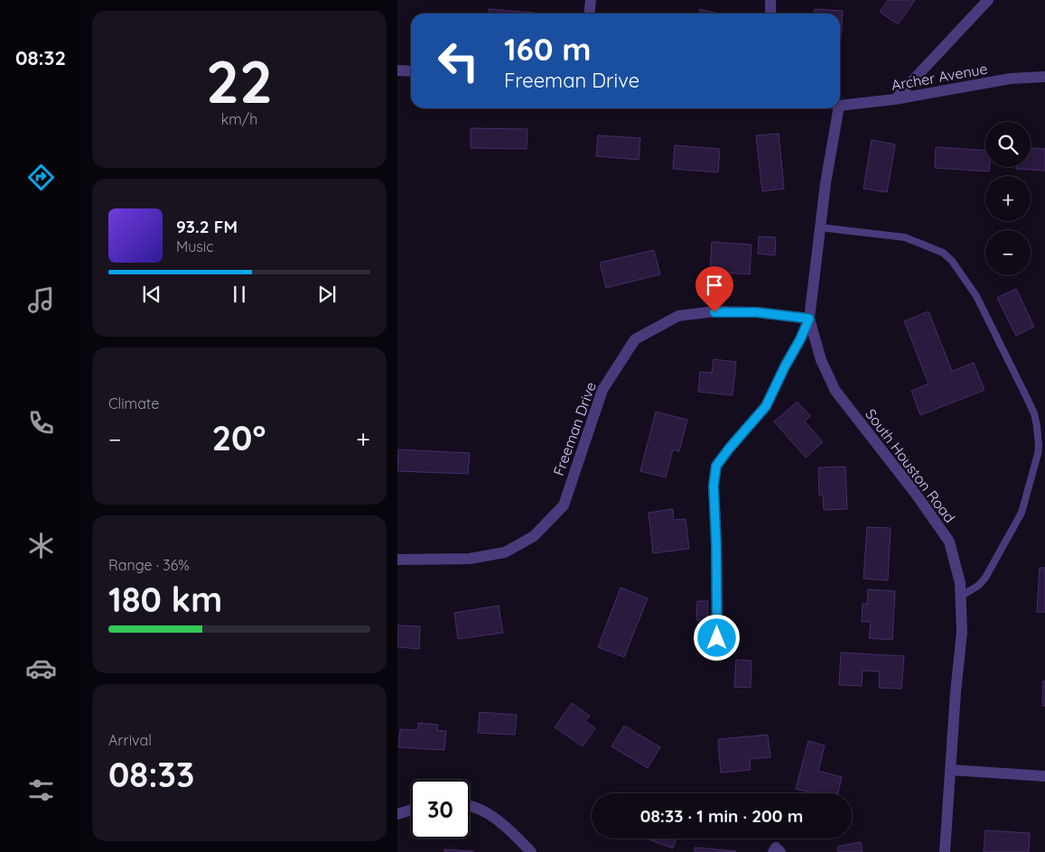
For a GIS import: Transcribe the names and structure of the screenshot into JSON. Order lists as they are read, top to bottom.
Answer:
{
  "streets": {
    "street": ["Archer Avenue", "Freeman Drive", "South Houston Road"]
  },
  "crossings": [
    ["Freeman Drive", "South Houston Road"]
  ],
  "page": {
    "tabs": "08:32",
    "tile": [
      ["22", "km/h"],
      "Climate",
      ["Range · 36%", "180 km"],
      ["Arrival", "08:33"]
    ],
    "turn": ["160 m", "Freeman Drive"],
    "map_buttons": ["+", "−"],
    "song": ["93.2 FM", "Music"],
    "heat": ["−", "20°", "+"],
    "limit": "30",
    "trip": "08:33 · 1 min · 200 m"
  }
}
